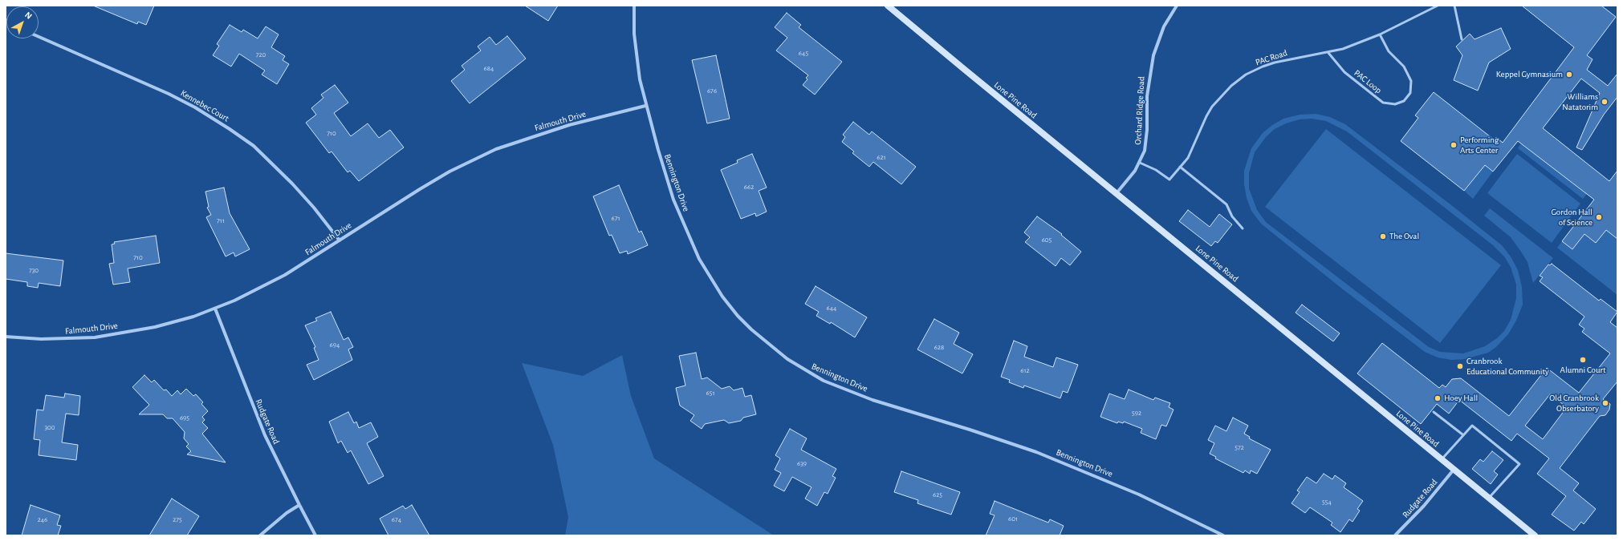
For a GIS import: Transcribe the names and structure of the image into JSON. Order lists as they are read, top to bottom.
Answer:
{
  "streets": {
    "street": [
      "Lone Pine Road",
      "Kennebec Court",
      "Orchard Ridge Road",
      "Falmouth Drive",
      "Bennington Drive",
      "Rudgate Road"
    ],
    "lane": ["PAC Road", "PAC Loop"]
  },
  "crossings": [
    ["PAC Road", "PAC Loop"],
    ["PAC Road", "Orchard Ridge Road"],
    ["Lone Pine Road", "Orchard Ridge Road"],
    ["Lone Pine Road", "Rudgate Road"],
    ["Kennebec Court", "Falmouth Drive"],
    ["Falmouth Drive", "Bennington Drive"],
    ["Falmouth Drive", "Rudgate Road"]
  ],
  "places": [
    "Keppel Gymnasium",
    "Williams Natatorim",
    "Performing Arts Center",
    "Gordon Hall of Science",
    "The Oval",
    "Alumni Court",
    "Cranbrook Educational Community",
    "Hoey Hall",
    "Old Cranbrook Obserbatory"
  ],
  "house_numbers": [
    "645",
    "720",
    "684",
    "676",
    "710",
    "621",
    "662",
    "671",
    "711",
    "605",
    "710",
    "730",
    "644",
    "694",
    "628",
    "612",
    "651",
    "592",
    "695",
    "300",
    "572",
    "639",
    "625",
    "554",
    "601",
    "246",
    "275",
    "674"
  ],
  "north": "top right"
}
